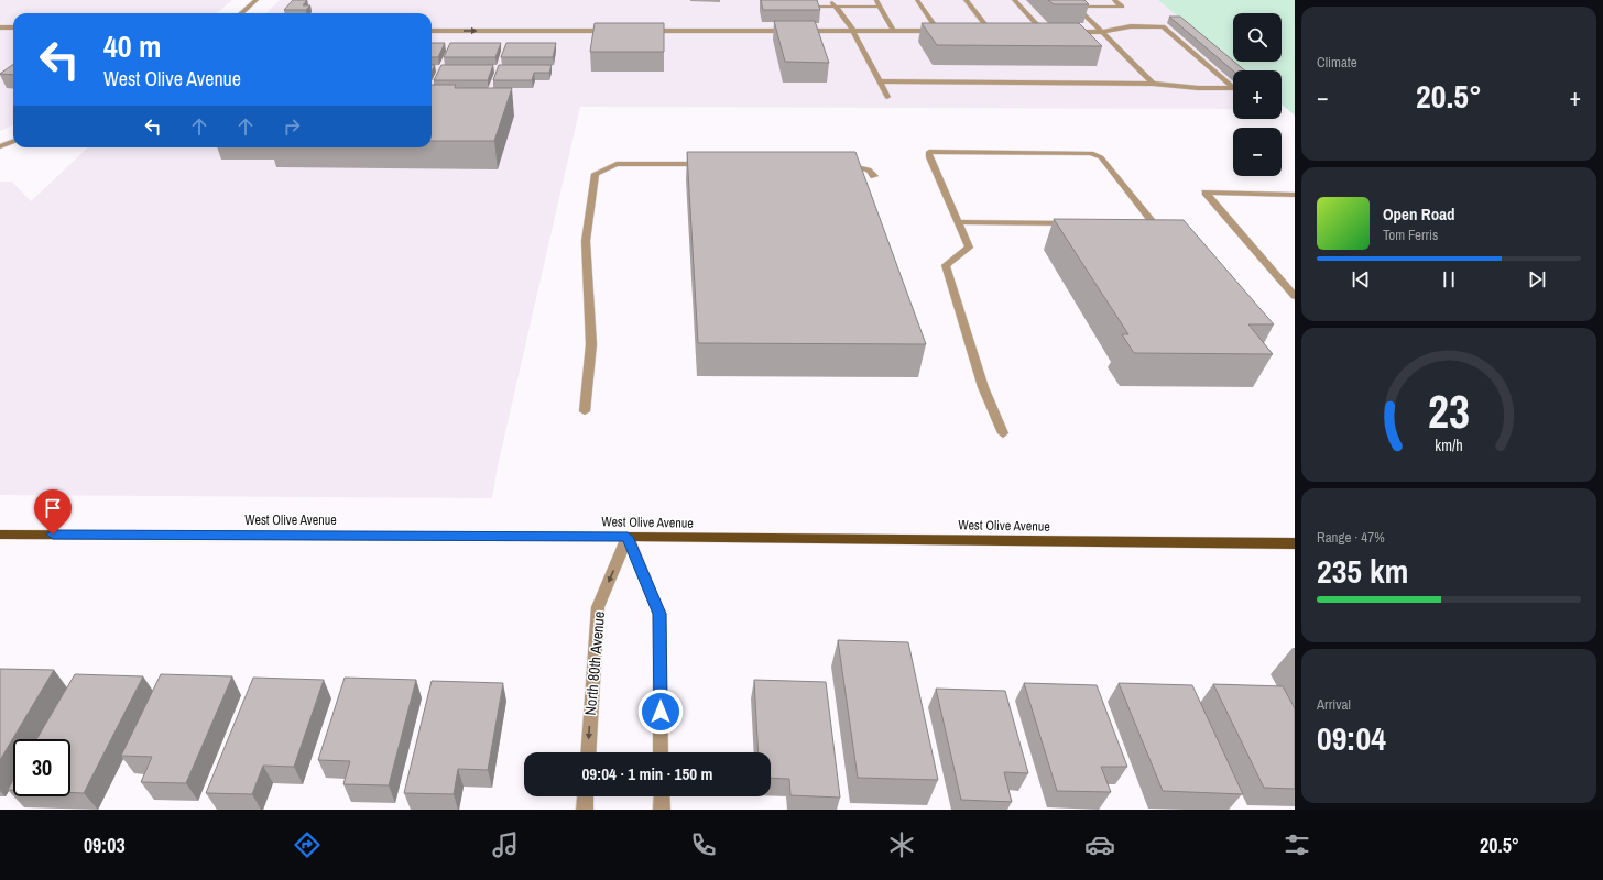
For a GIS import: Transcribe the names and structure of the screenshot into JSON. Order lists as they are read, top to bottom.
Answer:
{
  "streets": {
    "main road": ["West Olive Avenue"],
    "street": ["North 80th Avenue"]
  },
  "crossings": [
    ["West Olive Avenue", "North 80th Avenue"]
  ],
  "page": {
    "tile": [
      "Climate",
      ["Range · 47%", "235 km"],
      ["Arrival", "09:04"]
    ],
    "map_buttons": ["+", "−"],
    "turn": ["40 m", "West Olive Avenue"],
    "heat": ["−", "20.5°", "+"],
    "song": ["Open Road", "Tom Ferris"],
    "limit": "30",
    "trip": "09:04 · 1 min · 150 m",
    "tabs": ["09:03", "20.5°"],
    "gauge": ["23", "km/h"]
  }
}
